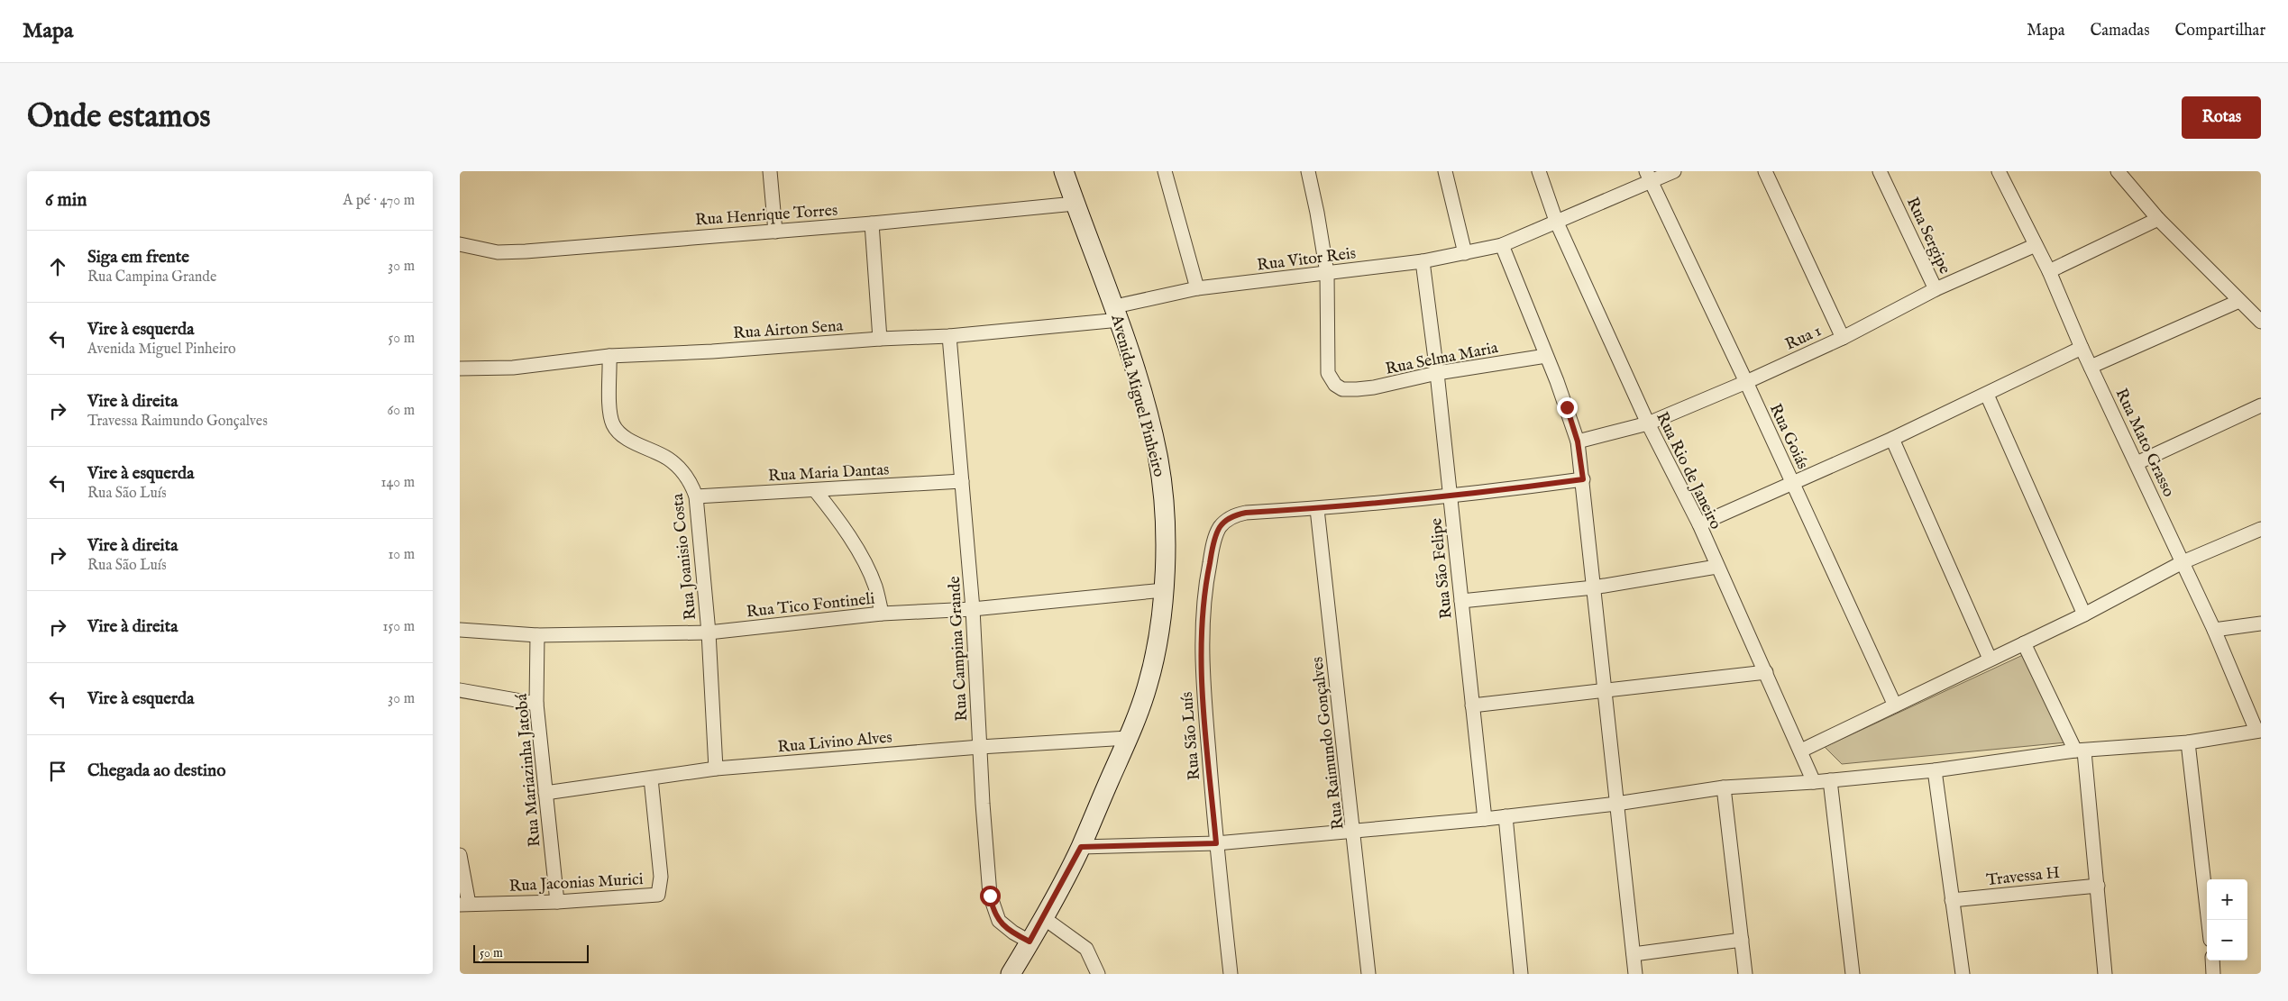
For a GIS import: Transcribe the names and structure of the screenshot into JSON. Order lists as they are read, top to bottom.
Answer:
{
  "streets": {
    "street": [
      "Rua Henrique Torres",
      "Rua Sergipe",
      "Rua Vitor Reis",
      "Rua Airton Sena",
      "Rua 1",
      "Rua Selma Maria",
      "Avenida Miguel Pinheiro",
      "Rua Goiás",
      "Rua Mato Grasso",
      "Rua Rio de Janeiro",
      "Rua Maria Dantas",
      "Rua Joanisio Costa",
      "Rua São Felipe",
      "Rua Tico Fontineli",
      "Rua Campina Grande",
      "Rua São Luís",
      "Rua Livino Alves",
      "Rua Raimundo Gonçalves",
      "Rua Mariazinha Jatobá",
      "Travessa H",
      "Rua Jaconias Murici"
    ]
  },
  "crossings": [
    ["Rua Henrique Torres", "Avenida Miguel Pinheiro"],
    ["Rua Sergipe", "Rua 1"],
    ["Rua Vitor Reis", "Rua Airton Sena"],
    ["Rua Vitor Reis", "Rua Selma Maria"],
    ["Rua Vitor Reis", "Avenida Miguel Pinheiro"],
    ["Rua Vitor Reis", "Rua Goiás"],
    ["Rua Vitor Reis", "Rua Rio de Janeiro"],
    ["Rua Vitor Reis", "Rua São Felipe"],
    ["Rua Airton Sena", "Avenida Miguel Pinheiro"],
    ["Rua Airton Sena", "Rua Joanisio Costa"],
    ["Rua Airton Sena", "Rua Campina Grande"],
    ["Rua 1", "Rua Goiás"],
    ["Rua 1", "Rua Mato Grasso"],
    ["Rua 1", "Rua Rio de Janeiro"],
    ["Rua Selma Maria", "Rua São Felipe"],
    ["Avenida Miguel Pinheiro", "Rua Tico Fontineli"],
    ["Avenida Miguel Pinheiro", "Rua Campina Grande"],
    ["Avenida Miguel Pinheiro", "Rua Livino Alves"],
    ["Rua Maria Dantas", "Rua Joanisio Costa"],
    ["Rua Maria Dantas", "Rua Campina Grande"],
    ["Rua Joanisio Costa", "Rua Tico Fontineli"],
    ["Rua Joanisio Costa", "Rua Livino Alves"],
    ["Rua Tico Fontineli", "Rua Campina Grande"],
    ["Rua Tico Fontineli", "Rua Mariazinha Jatobá"],
    ["Rua Campina Grande", "Rua Livino Alves"],
    ["Rua São Luís", "Rua Raimundo Gonçalves"],
    ["Rua Livino Alves", "Rua Mariazinha Jatobá"],
    ["Rua Livino Alves", "Rua Jaconias Murici"],
    ["Rua Mariazinha Jatobá", "Rua Jaconias Murici"]
  ],
  "scale_bar": "50 m",
  "page": {
    "header": "Mapa",
    "nav": ["Mapa", "Camadas", "Compartilhar"],
    "buttons": "Rotas",
    "title": "Onde estamos",
    "heading": ["6 min", "A pé · 470 m"],
    "list": [
      ["Siga em frente", "Rua Campina Grande", "30 m"],
      ["Vire à esquerda", "Avenida Miguel Pinheiro", "50 m"],
      ["Vire à direita", "Travessa Raimundo Gonçalves", "60 m"],
      ["Vire à esquerda", "Rua São Luís", "140 m"],
      ["Vire à direita", "Rua São Luís", "10 m"],
      ["Vire à direita", "150 m"],
      ["Vire à esquerda", "30 m"],
      "Chegada ao destino"
    ],
    "map_buttons": ["+", "−"],
    "scale": "50 m"
  }
}
